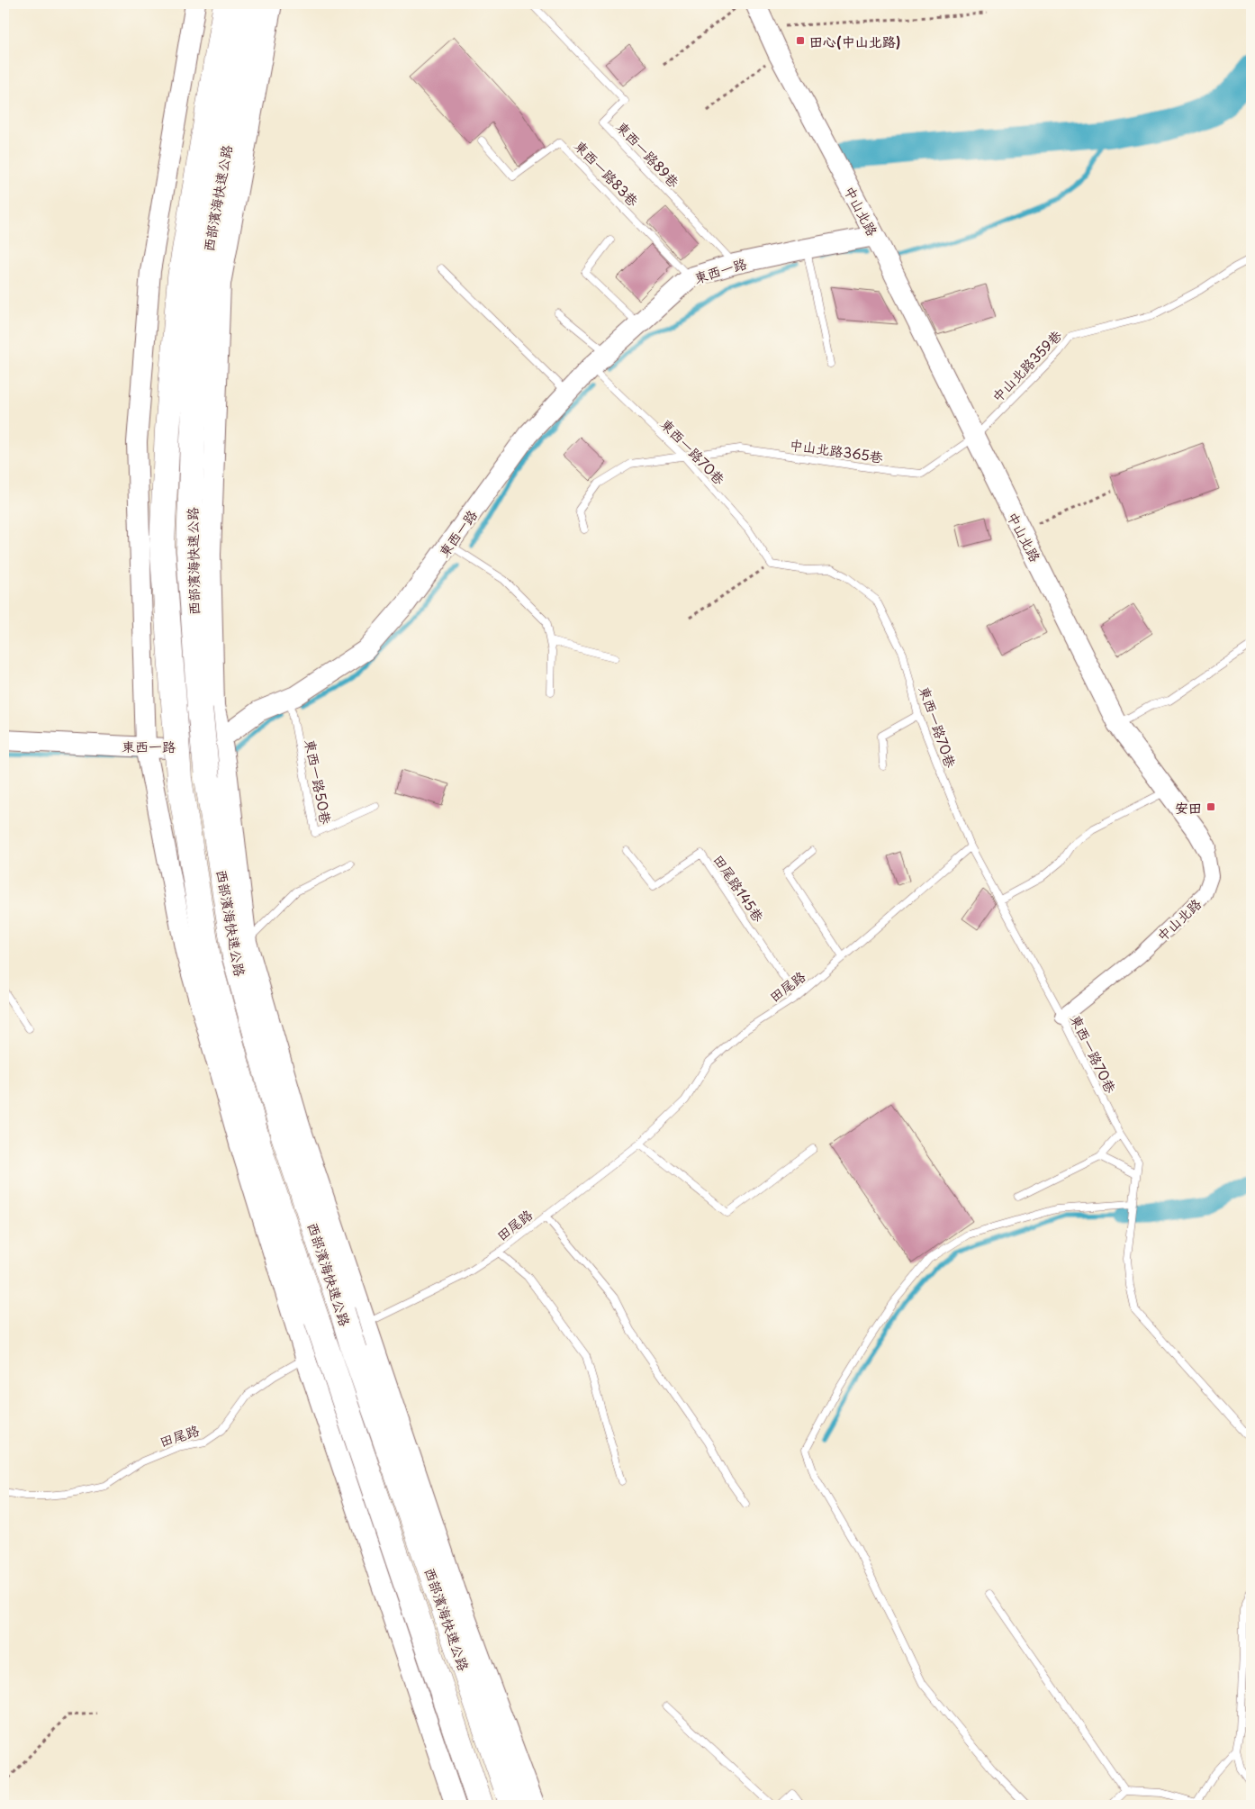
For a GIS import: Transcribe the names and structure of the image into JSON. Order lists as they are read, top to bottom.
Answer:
{
  "streets": {
    "highway": ["西部濱海快速公路"],
    "street": ["中山北路", "東西一路"],
    "lane": [
      "東西一路89巷",
      "東西一路83巷",
      "中山北路359巷",
      "中山北路365巷",
      "東西一路70巷",
      "東西一路50巷",
      "田尾路145巷",
      "田尾路"
    ]
  },
  "crossings": [
    ["東西一路89巷", "東西一路"],
    ["東西一路83巷", "東西一路"],
    ["西部濱海快速公路", "田尾路"],
    ["中山北路", "東西一路"],
    ["中山北路", "中山北路359巷"],
    ["中山北路", "中山北路365巷"],
    ["中山北路", "東西一路70巷"],
    ["東西一路", "東西一路70巷"],
    ["東西一路", "東西一路50巷"],
    ["中山北路359巷", "中山北路365巷"],
    ["中山北路365巷", "東西一路70巷"],
    ["東西一路70巷", "田尾路"],
    ["田尾路145巷", "田尾路"]
  ],
  "places": {
    "transit": ["田心(中山北路)", "安田"]
  }
}
